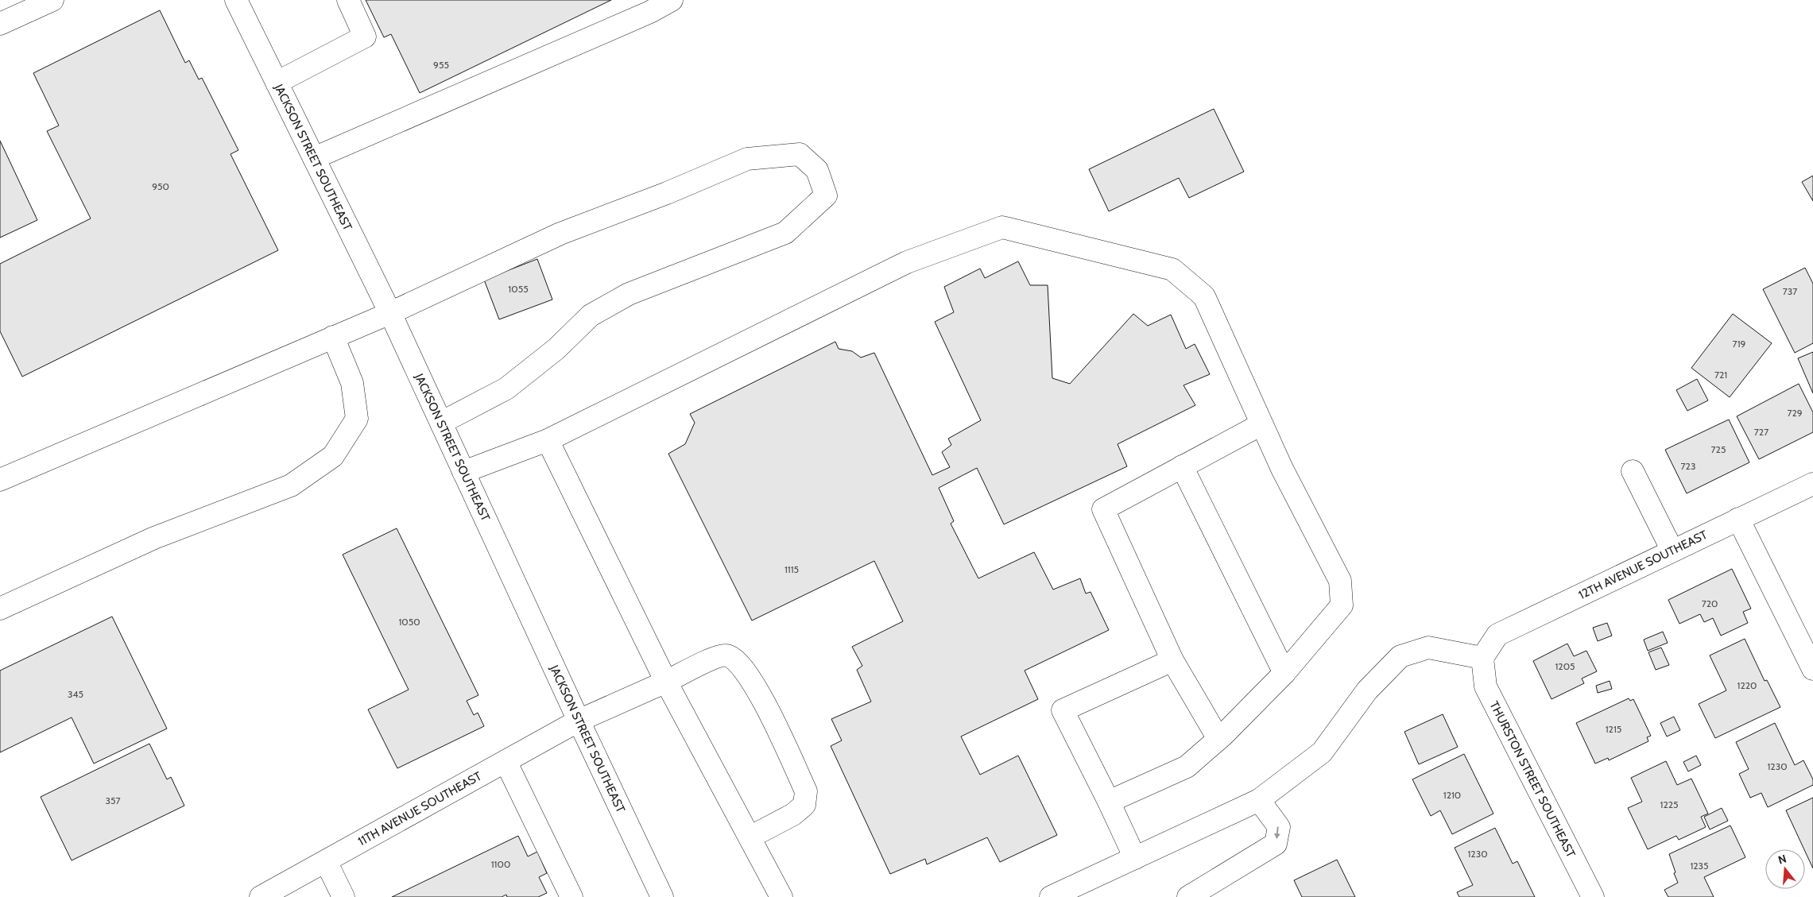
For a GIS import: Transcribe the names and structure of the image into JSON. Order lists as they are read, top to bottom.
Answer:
{
  "streets": {
    "street": [
      "JACKSON STREET SOUTHEAST",
      "12TH AVENUE SOUTHEAST",
      "THURSTON STREET SOUTHEAST",
      "11TH AVENUE SOUTHEAST"
    ]
  },
  "crossings": [
    ["JACKSON STREET SOUTHEAST", "11TH AVENUE SOUTHEAST"],
    ["12TH AVENUE SOUTHEAST", "THURSTON STREET SOUTHEAST"]
  ],
  "house_numbers": [
    "955",
    "950",
    "1055",
    "737",
    "719",
    "721",
    "729",
    "727",
    "725",
    "723",
    "1115",
    "720",
    "1050",
    "1205",
    "1220",
    "345",
    "1215",
    "1230",
    "1210",
    "357",
    "1225",
    "1230",
    "1100",
    "1235"
  ],
  "north": "top"
}
